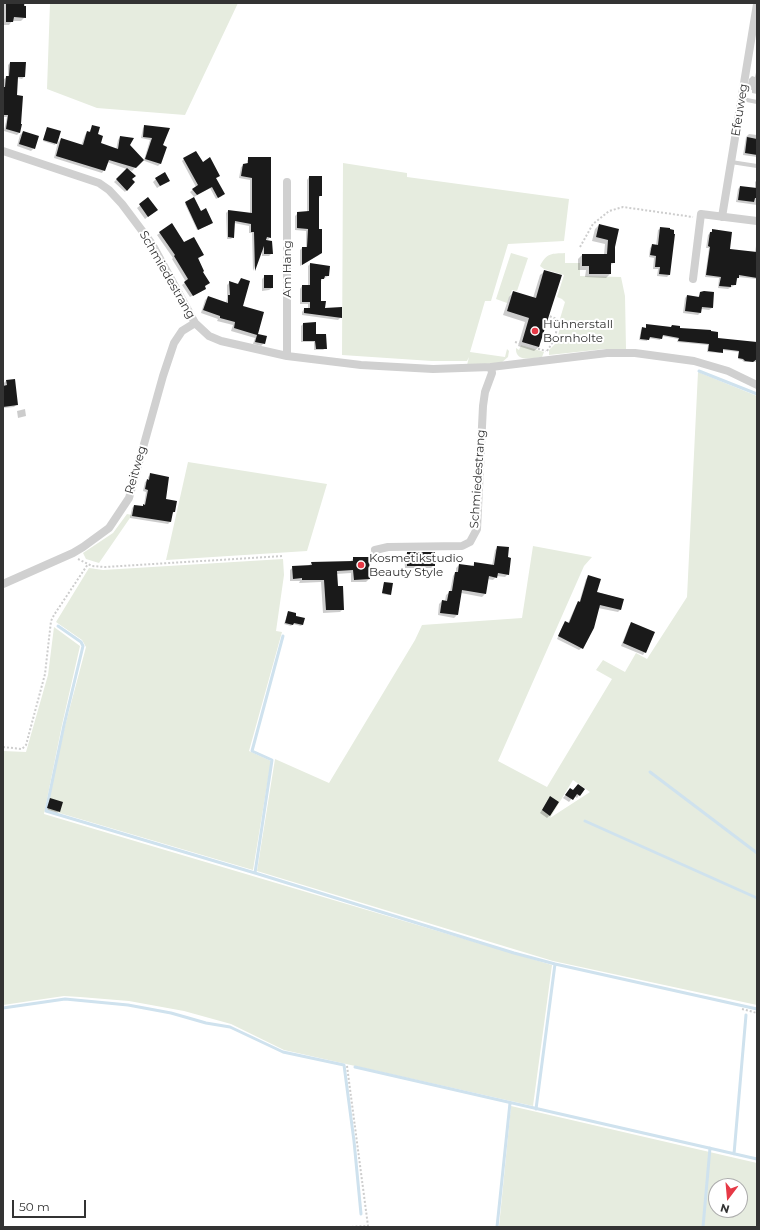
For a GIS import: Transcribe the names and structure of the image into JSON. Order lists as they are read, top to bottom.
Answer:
{
  "streets": {
    "street": [
      "Efeuweg",
      "Am Hang",
      "Schmiedestrang",
      "Reitweg"
    ]
  },
  "crossings": [
    ["Am Hang", "Schmiedestrang"],
    ["Schmiedestrang", "Reitweg"]
  ],
  "places": ["Hühnerstall Bornholte", "Kosmetikstudio Beauty Style"],
  "scale_bar": "50 m",
  "north": "bottom"
}
